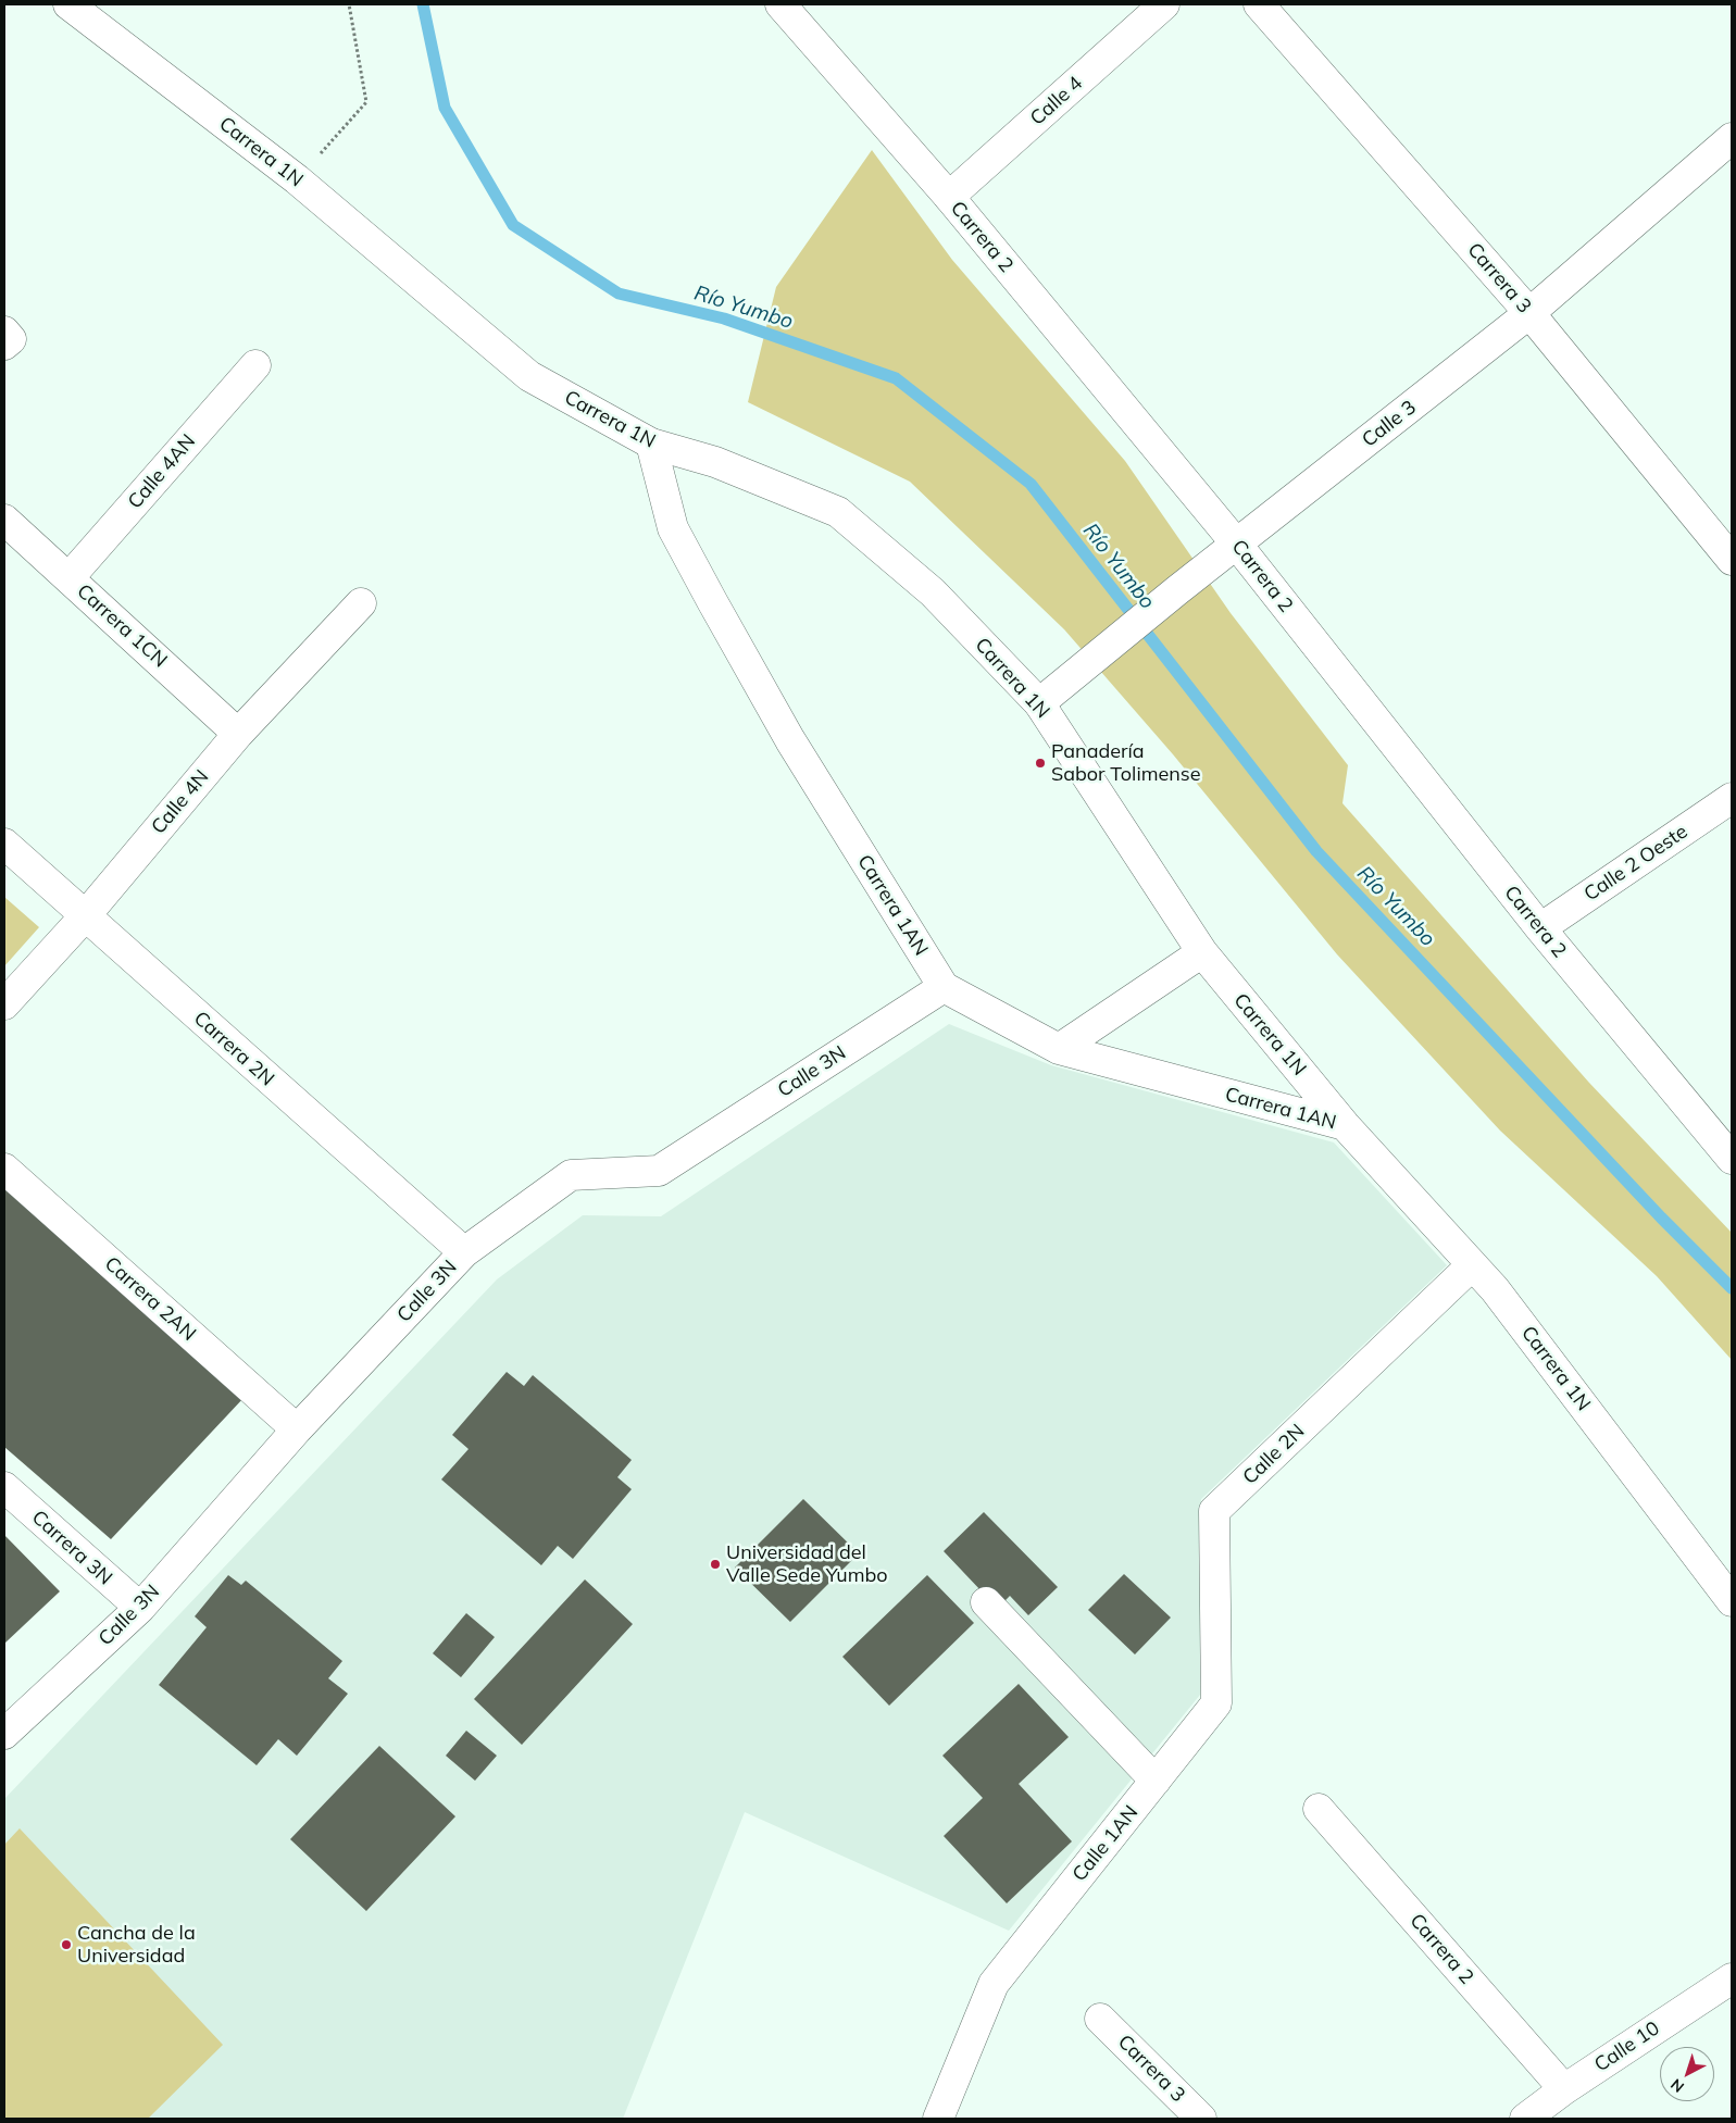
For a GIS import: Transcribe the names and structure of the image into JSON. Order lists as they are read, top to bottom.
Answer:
{
  "streets": {
    "street": [
      "Calle 4",
      "Carrera 1N",
      "Carrera 2",
      "Carrera 3",
      "Calle 3",
      "Calle 4AN",
      "Carrera 1CN",
      "Calle 4N",
      "Calle 2 Oeste",
      "Carrera 1AN",
      "Carrera 2N",
      "Calle 3N",
      "Carrera 2AN",
      "Calle 2N",
      "Carrera 3N",
      "Calle 1AN",
      "Calle 10"
    ]
  },
  "crossings": [
    ["Calle 4", "Carrera 2"],
    ["Carrera 1N", "Calle 3"],
    ["Carrera 1N", "Carrera 1AN"],
    ["Carrera 1N", "Calle 2N"],
    ["Carrera 2", "Calle 3"],
    ["Carrera 2", "Calle 2 Oeste"],
    ["Carrera 2", "Calle 10"],
    ["Carrera 3", "Calle 3"],
    ["Calle 4AN", "Carrera 1CN"],
    ["Carrera 1CN", "Calle 4N"],
    ["Calle 4N", "Carrera 2N"],
    ["Carrera 1AN", "Calle 3N"],
    ["Carrera 2N", "Calle 3N"],
    ["Calle 3N", "Carrera 2AN"],
    ["Calle 3N", "Carrera 3N"],
    ["Calle 2N", "Calle 1AN"]
  ],
  "water": ["Río Yumbo"],
  "places": ["Panadería Sabor Tolimense", "Universidad del Valle Sede Yumbo", "Cancha de la Universidad"],
  "north": "bottom left"
}
